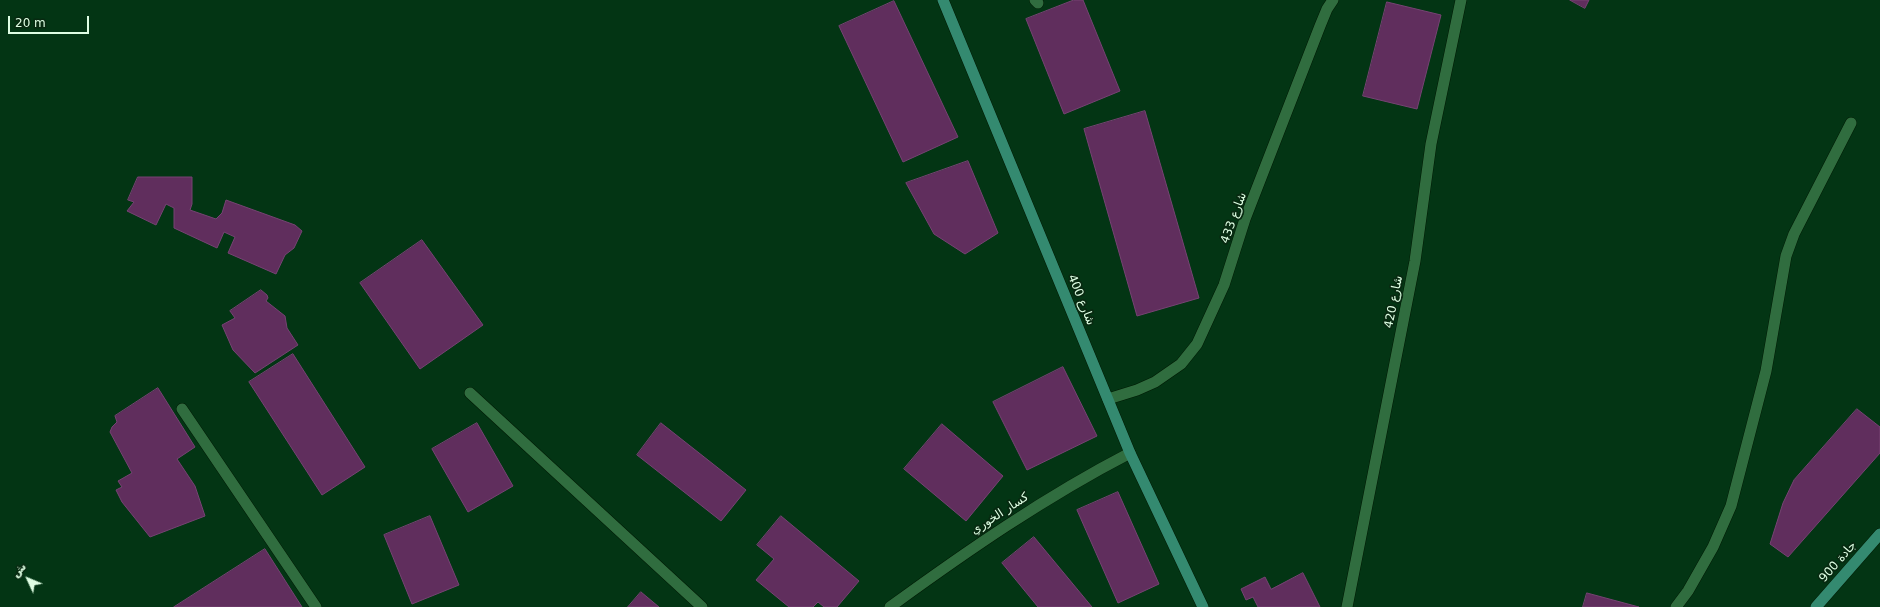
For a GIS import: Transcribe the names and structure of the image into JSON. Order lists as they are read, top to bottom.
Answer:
{
  "streets": {
    "main road": ["شارع 400", "جادة 900"],
    "street": ["شارع 433", "شارع 420", "كسار الخوري"]
  },
  "crossings": [
    ["شارع 433", "شارع 400"],
    ["شارع 400", "كسار الخوري"]
  ],
  "scale_bar": "20 m",
  "north": "top left"
}
